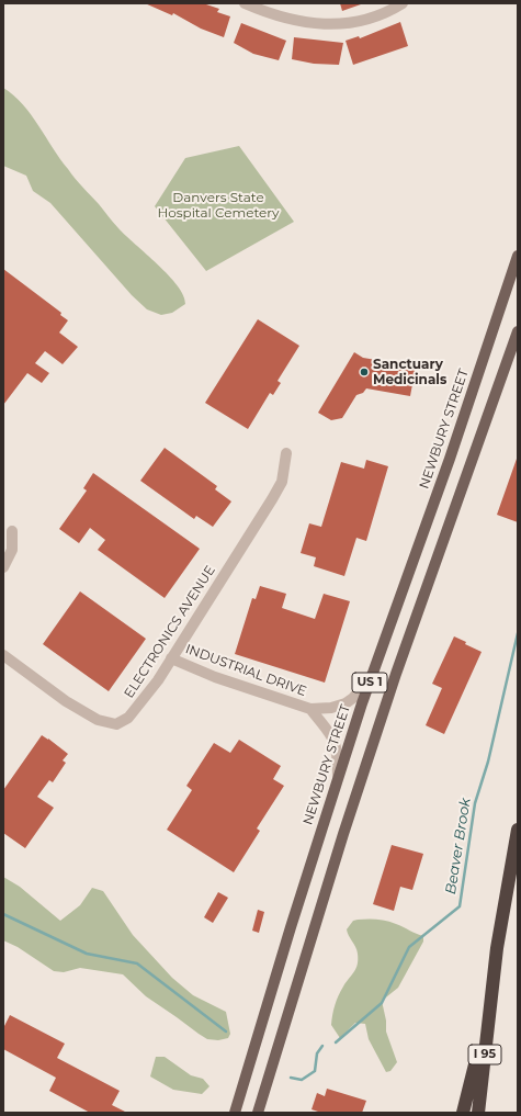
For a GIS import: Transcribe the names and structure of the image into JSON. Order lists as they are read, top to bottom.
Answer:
{
  "streets": {
    "highway": ["I 95"],
    "main road": ["NEWBURY STREET", "US 1"],
    "street": ["ELECTRONICS AVENUE", "INDUSTRIAL DRIVE"]
  },
  "crossings": [
    ["NEWBURY STREET", "INDUSTRIAL DRIVE"],
    ["ELECTRONICS AVENUE", "INDUSTRIAL DRIVE"]
  ],
  "water": ["Beaver Brook"],
  "parks": ["Danvers State Hospital Cemetery"],
  "places": ["Sanctuary Medicinals"]
}
